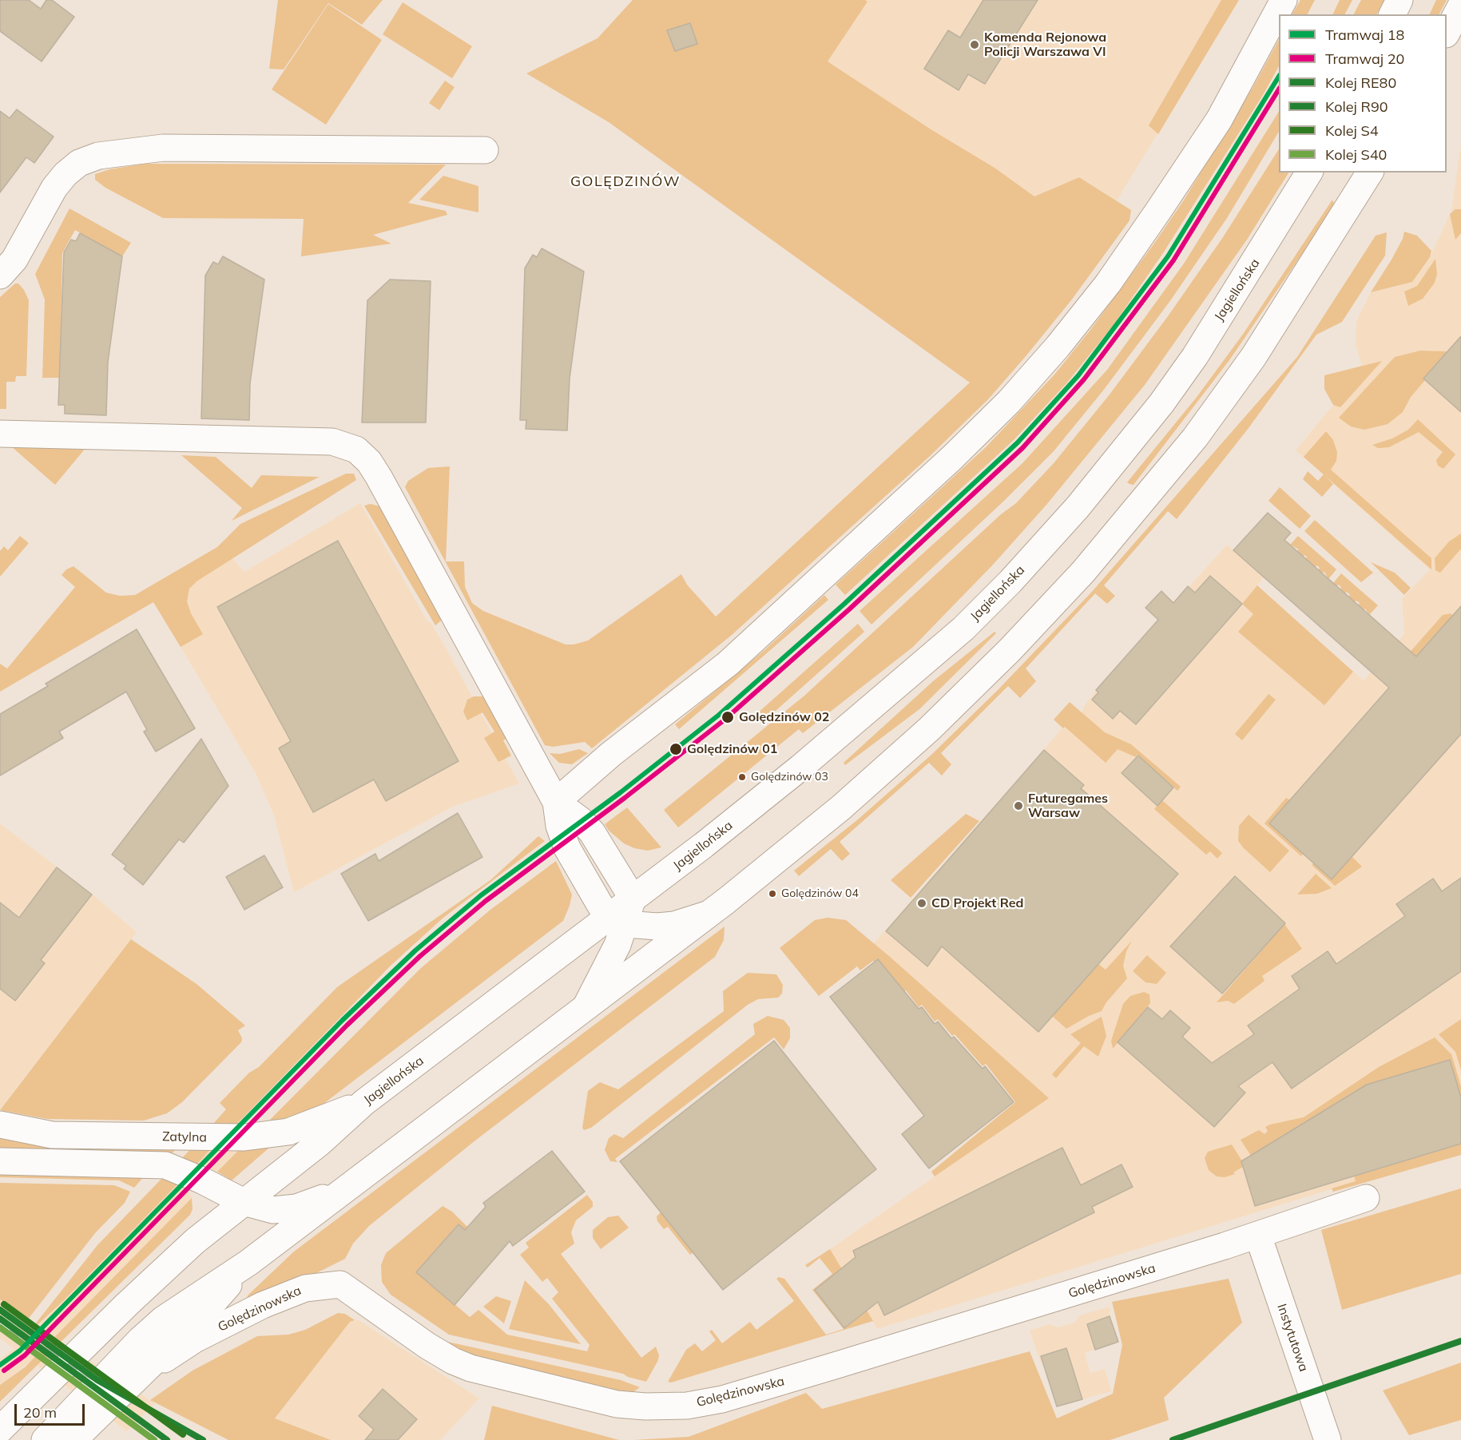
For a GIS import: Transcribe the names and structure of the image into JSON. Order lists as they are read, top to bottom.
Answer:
{
  "streets": {
    "main road": [
      "Jagiellońska",
      "Zatylna",
      "Golędzinowska",
      "Instytutowa"
    ]
  },
  "crossings": [
    ["Jagiellońska", "Zatylna"],
    ["Golędzinowska", "Instytutowa"]
  ],
  "districts": ["GOLĘDZINÓW"],
  "places": [
    "Komenda Rejonowa Policji Warszawa VI",
    "Golędzinów 02",
    "Golędzinów 01",
    "Golędzinów 03",
    "Futuregames Warsaw",
    "Golędzinów 04",
    "CD Projekt Red"
  ],
  "lines": [
    "tram line 18",
    "tram line 20",
    "rail line S4",
    "rail line RE80",
    "rail line R90",
    "rail line S40"
  ],
  "legend": [
    "Tramwaj 18",
    "Tramwaj 20",
    "Kolej RE80",
    "Kolej R90",
    "Kolej S4",
    "Kolej S40"
  ],
  "scale_bar": "20 m"
}
